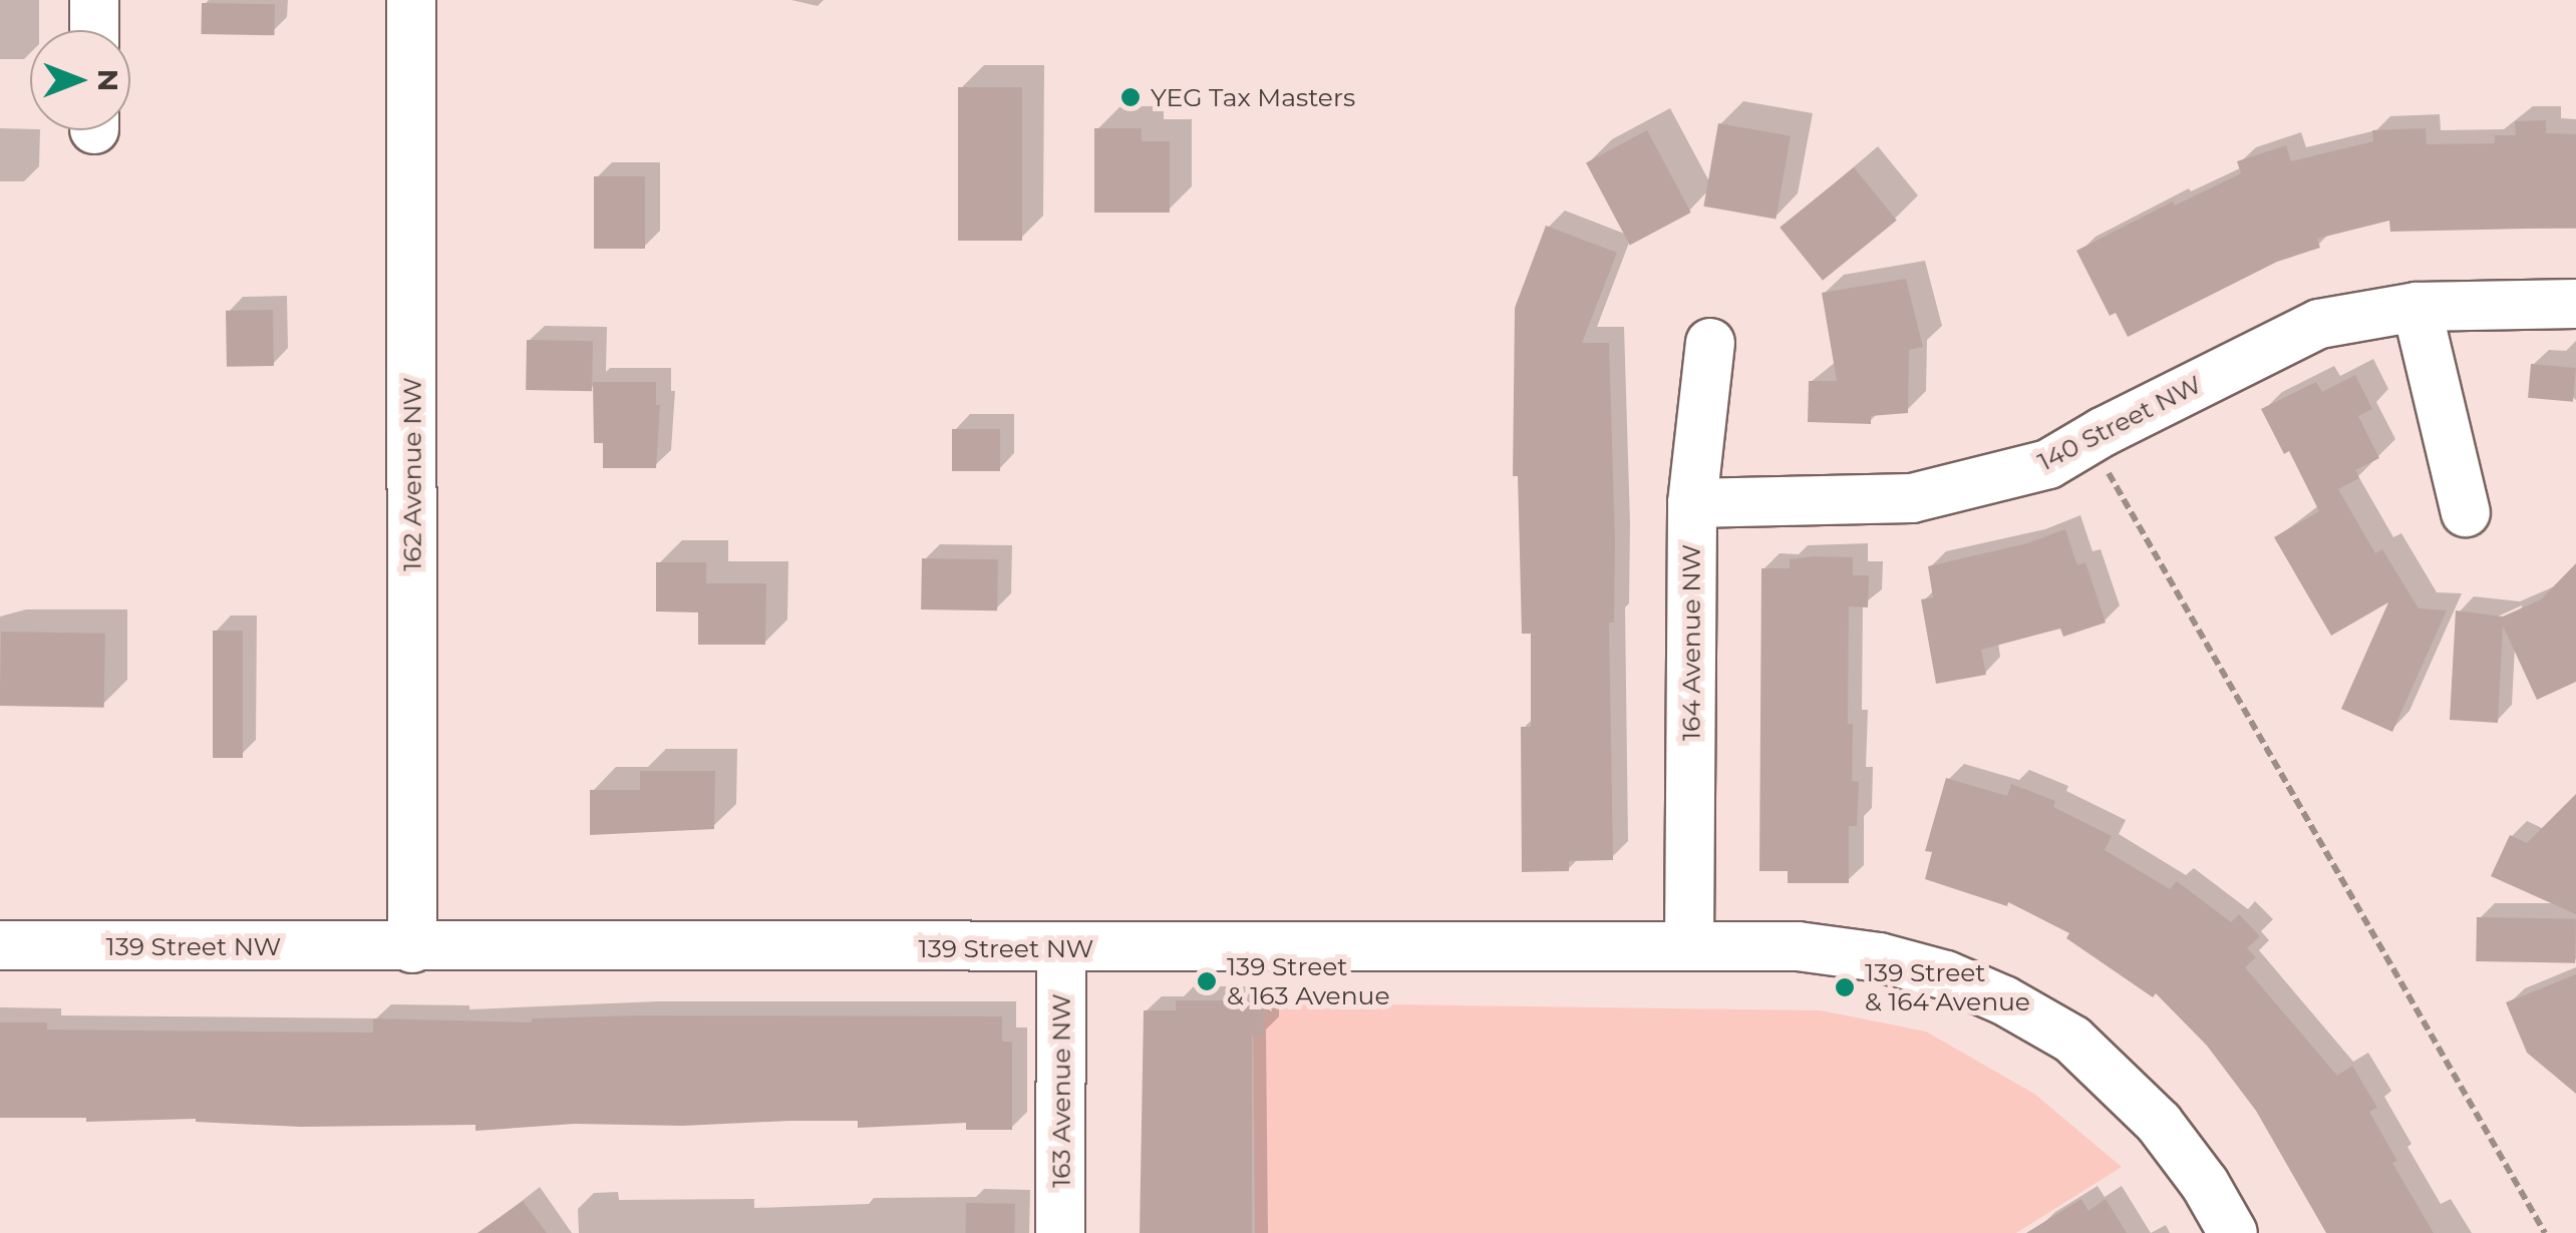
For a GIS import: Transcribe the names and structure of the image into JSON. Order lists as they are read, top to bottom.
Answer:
{
  "streets": {
    "street": [
      "140 Street NW",
      "162 Avenue NW",
      "164 Avenue NW",
      "139 Street NW",
      "163 Avenue NW"
    ]
  },
  "crossings": [
    ["140 Street NW", "164 Avenue NW"],
    ["162 Avenue NW", "139 Street NW"],
    ["164 Avenue NW", "139 Street NW"],
    ["139 Street NW", "163 Avenue NW"]
  ],
  "places": ["YEG Tax Masters", "139 Street & 163 Avenue", "139 Street & 164 Avenue"],
  "north": "right"
}
